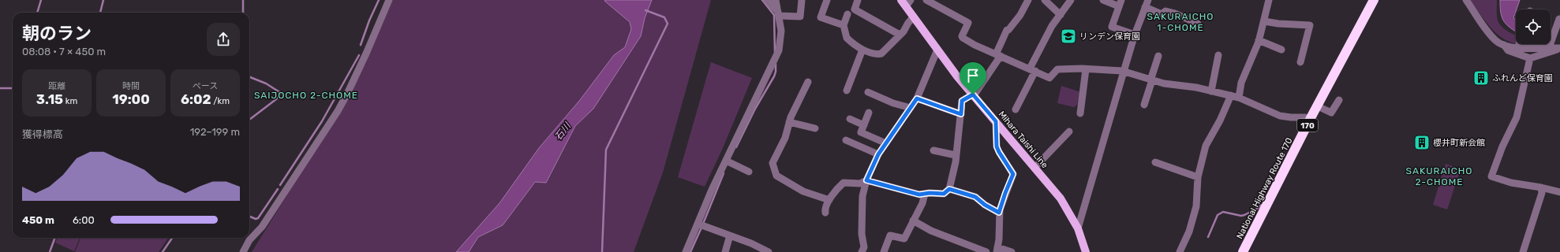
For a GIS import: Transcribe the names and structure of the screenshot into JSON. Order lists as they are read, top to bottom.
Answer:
{
  "streets": {
    "highway": ["170", "National Highway Route 170"],
    "main road": ["Mihara Taishi Line"]
  },
  "districts": ["SAKURAICHO 1-CHOME", "SAIJOCHO 2-CHOME", "SAKURAICHO 2-CHOME"],
  "water": ["石川"],
  "places": {
    "school or university": ["リンデン保育園"],
    "building": ["ふれんど保育園", "櫻井町新会館"]
  },
  "page": {
    "heading": ["朝のラン", "08:08 · 7 × 450 m"],
    "stats": [
      ["距離", "3.15 km"],
      ["時間", "19:00"],
      ["ペース", "6:02 /km"]
    ],
    "chart": ["獲得標高", "192–199 m"],
    "list": [
      {
        "name": "450 m",
        "note": "6:00"
      }
    ]
  }
}
